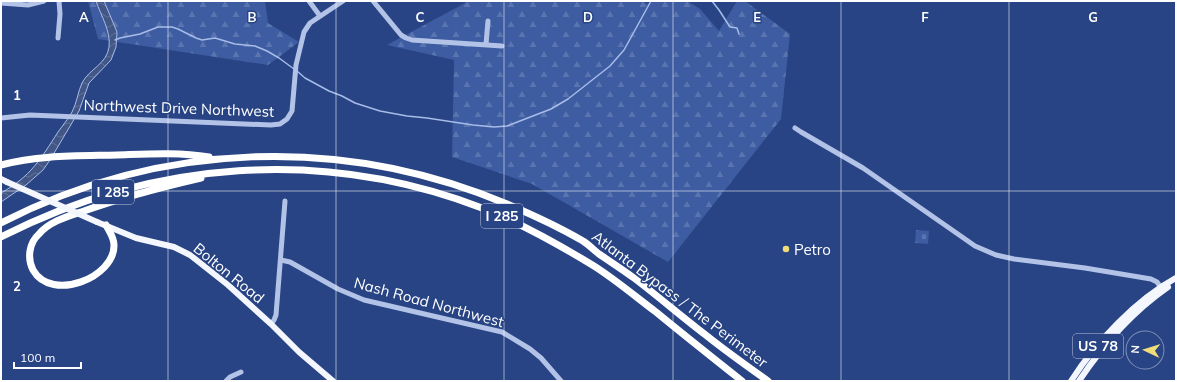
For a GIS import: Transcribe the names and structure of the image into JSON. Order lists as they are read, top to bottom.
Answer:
{
  "streets": {
    "highway": ["I 285", "Atlanta Bypass / The Perimeter"],
    "main road": ["Bolton Road", "US 78"],
    "street": ["Northwest Drive Northwest", "Nash Road Northwest"]
  },
  "places": ["Petro"],
  "scale_bar": "100 m",
  "north": "left",
  "grid": {
    "columns": [
      "A",
      "B",
      "C",
      "D",
      "E",
      "F",
      "G"
    ],
    "rows": ["1", "2"]
  }
}
